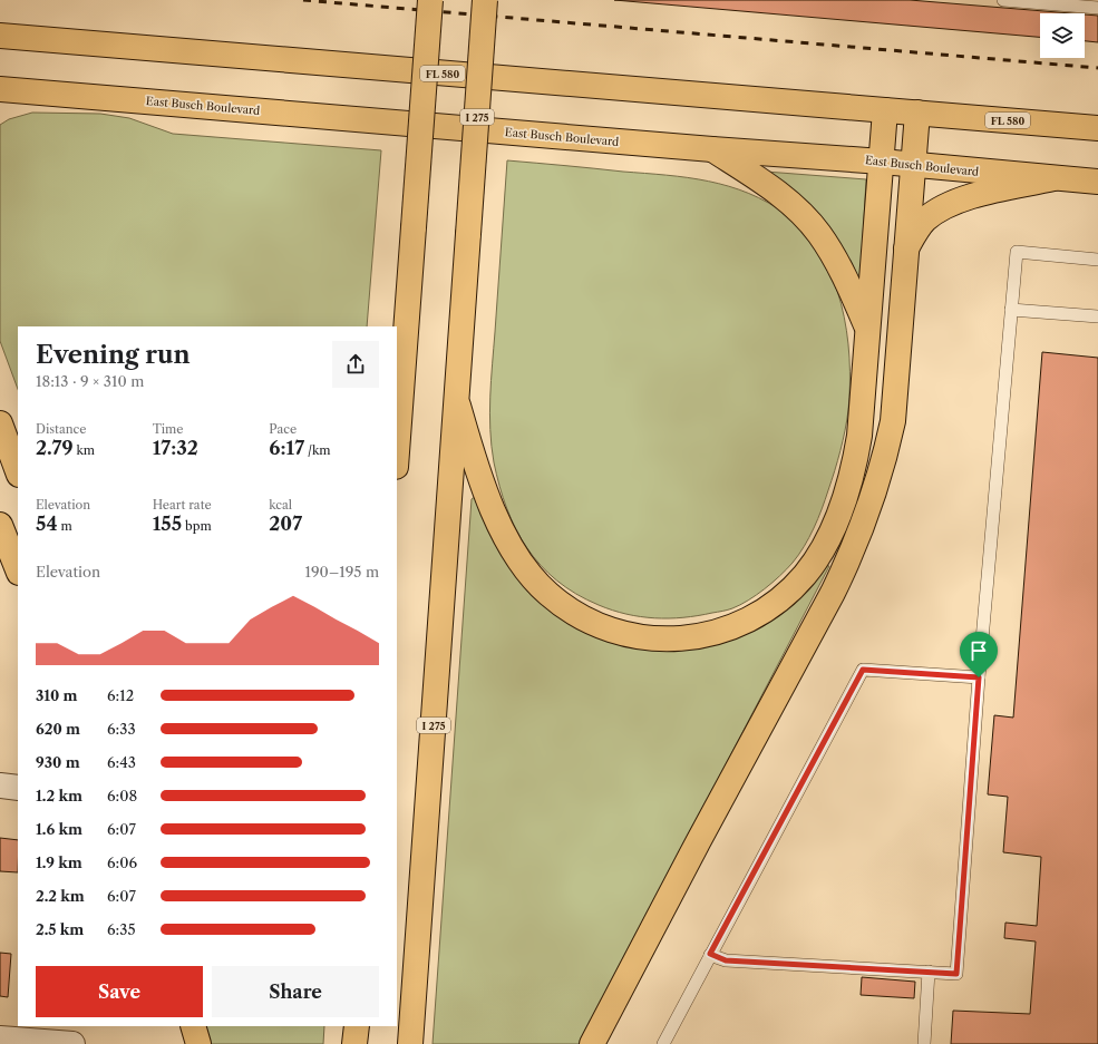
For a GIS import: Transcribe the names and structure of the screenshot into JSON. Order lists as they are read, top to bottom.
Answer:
{
  "streets": {
    "main road": ["FL 580", "East Busch Boulevard", "I 275"]
  },
  "page": {
    "heading": ["Evening run", "18:13 · 9 × 310 m"],
    "stats": [
      ["Distance", "2.79 km"],
      ["Time", "17:32"],
      ["Pace", "6:17 /km"],
      ["Elevation", "54 m"],
      ["Heart rate", "155 bpm"],
      ["kcal", "207"]
    ],
    "chart": ["Elevation", "190–195 m"],
    "list": [
      {
        "name": "310 m",
        "note": "6:12"
      },
      {
        "name": "620 m",
        "note": "6:33"
      },
      {
        "name": "930 m",
        "note": "6:43"
      },
      {
        "name": "1.2 km",
        "note": "6:08"
      },
      {
        "name": "1.6 km",
        "note": "6:07"
      },
      {
        "name": "1.9 km",
        "note": "6:06"
      },
      {
        "name": "2.2 km",
        "note": "6:07"
      },
      {
        "name": "2.5 km",
        "note": "6:35"
      }
    ],
    "buttons": ["Save", "Share"]
  }
}
